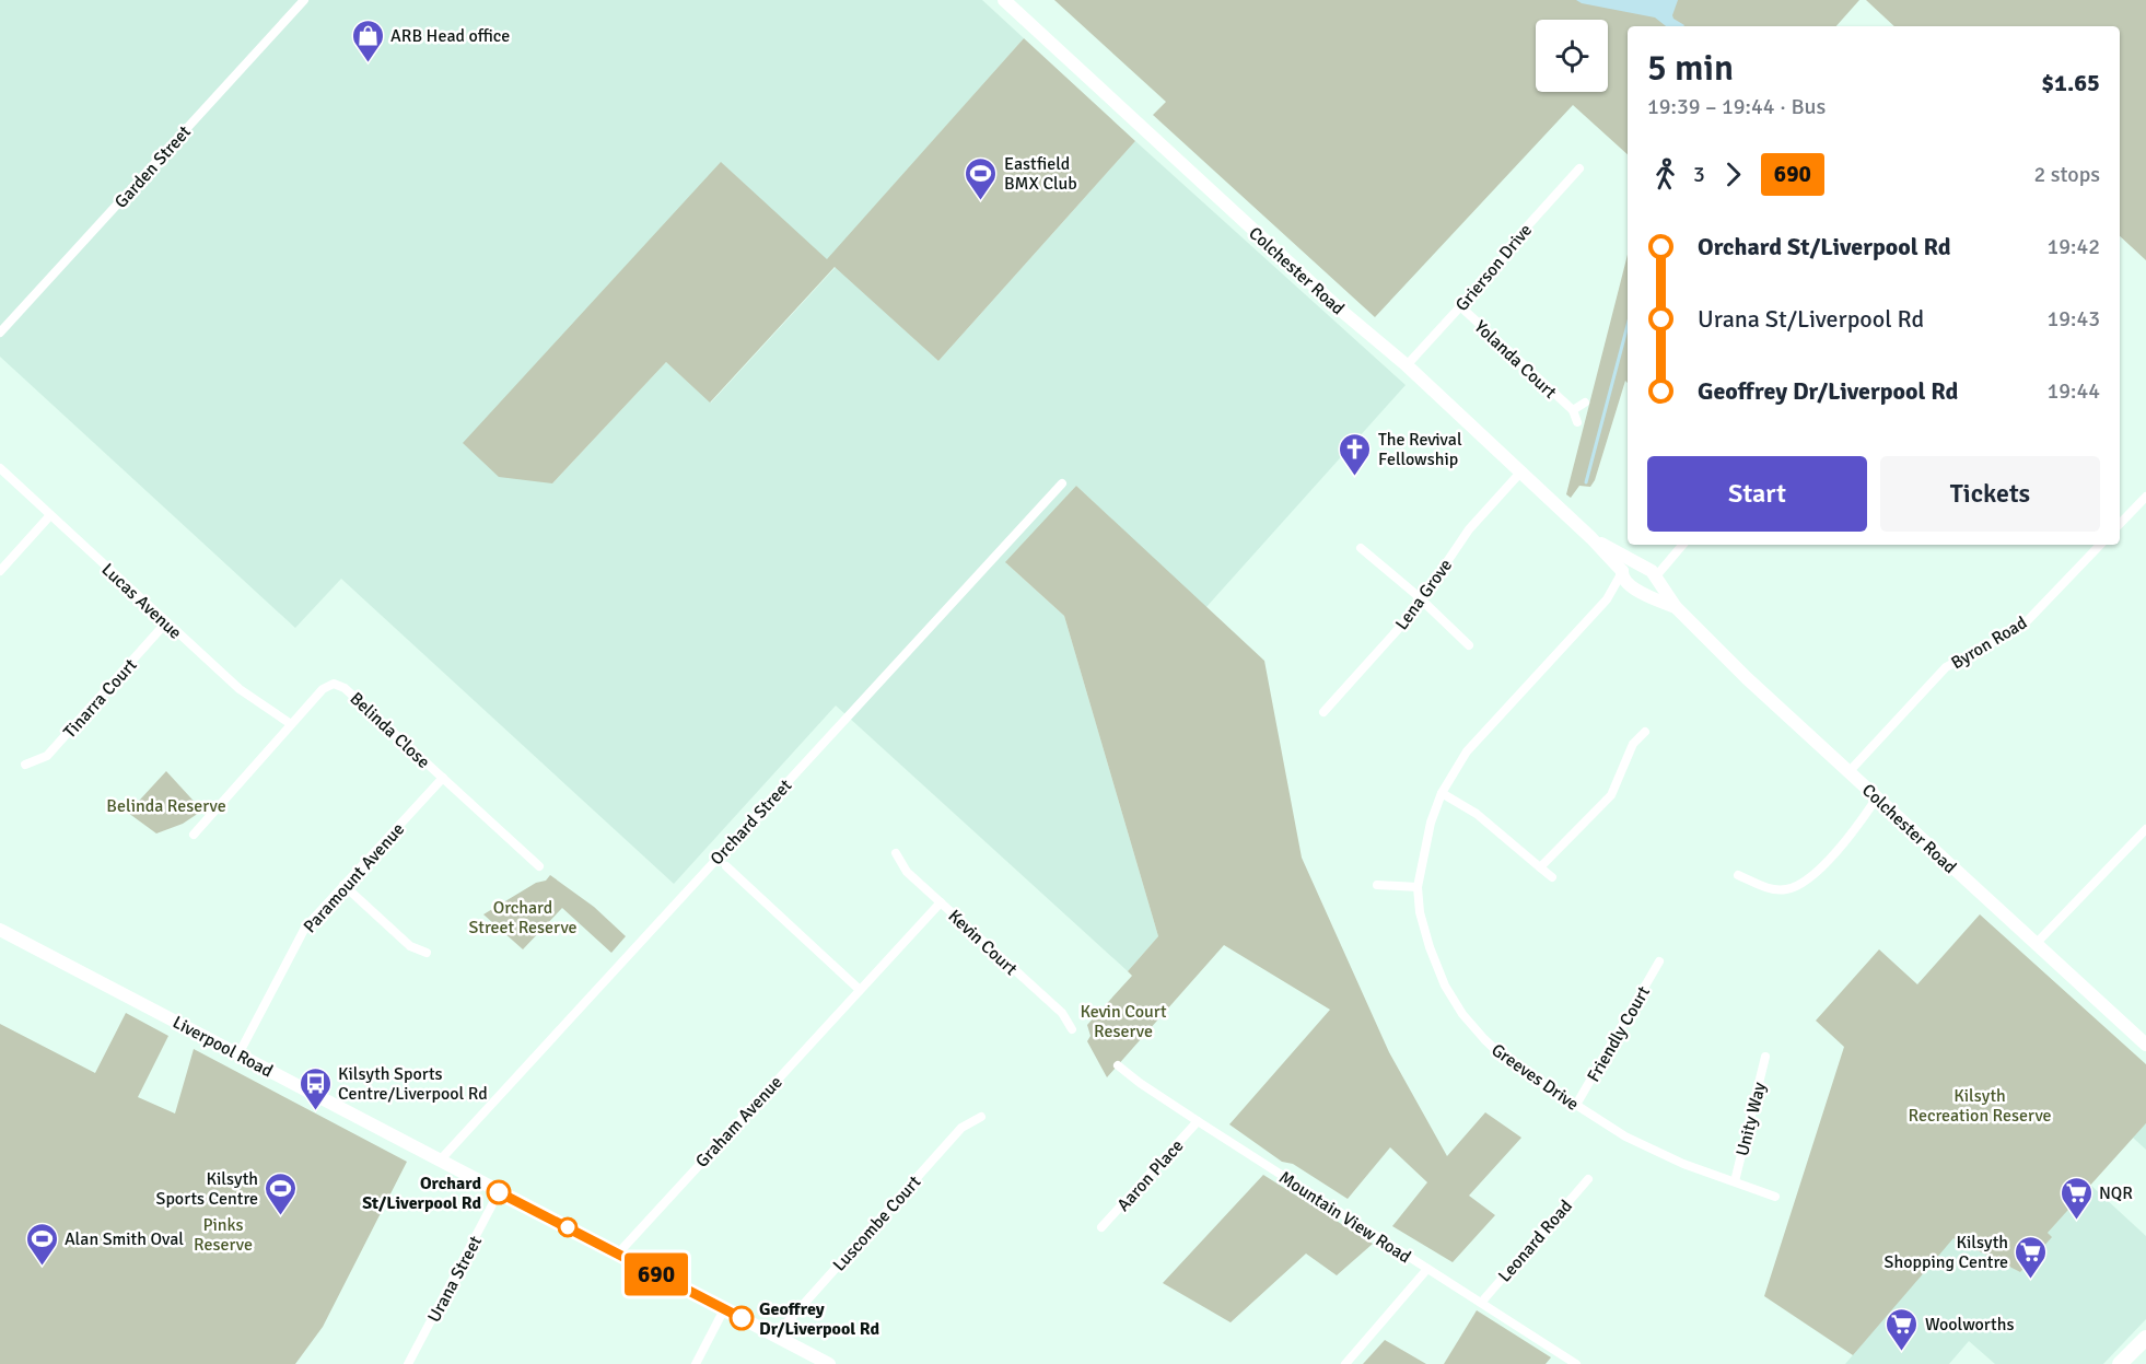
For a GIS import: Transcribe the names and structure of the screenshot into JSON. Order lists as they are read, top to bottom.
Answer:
{
  "streets": {
    "main road": ["Colchester Road", "Liverpool Road"],
    "street": [
      "Garden Street",
      "Grierson Drive",
      "Yolanda Court",
      "Lena Grove",
      "Lucas Avenue",
      "Byron Road",
      "Tinarra Court",
      "Belinda Close",
      "Orchard Street",
      "Paramount Avenue",
      "Kevin Court",
      "Friendly Court",
      "Greeves Drive",
      "Unity Way",
      "Graham Avenue",
      "Aaron Place",
      "Mountain View Road",
      "Luscombe Court",
      "Leonard Road",
      "Urana Street"
    ]
  },
  "crossings": [
    ["Grierson Drive", "Colchester Road"],
    ["Grierson Drive", "Yolanda Court"],
    ["Colchester Road", "Lena Grove"],
    ["Colchester Road", "Byron Road"],
    ["Colchester Road", "Greeves Drive"],
    ["Lucas Avenue", "Tinarra Court"],
    ["Lucas Avenue", "Belinda Close"],
    ["Belinda Close", "Paramount Avenue"],
    ["Orchard Street", "Liverpool Road"],
    ["Paramount Avenue", "Liverpool Road"],
    ["Kevin Court", "Graham Avenue"],
    ["Friendly Court", "Greeves Drive"],
    ["Liverpool Road", "Graham Avenue"],
    ["Liverpool Road", "Luscombe Court"],
    ["Liverpool Road", "Urana Street"],
    ["Greeves Drive", "Unity Way"],
    ["Aaron Place", "Mountain View Road"],
    ["Mountain View Road", "Leonard Road"]
  ],
  "parks": [
    "Belinda Reserve",
    "Orchard Street Reserve",
    "Kevin Court Reserve",
    "Kilsyth Recreation Reserve",
    "Pinks Reserve"
  ],
  "places": {
    "shop": ["ARB Head office"],
    "sports": ["Eastfield BMX Club", "Kilsyth Sports Centre", "Alan Smith Oval"],
    "church": ["The Revival Fellowship"],
    "bus stop": ["Kilsyth Sports Centre/Liverpool Rd"],
    "other": ["Orchard St/Liverpool Rd", "Geoffrey Dr/Liverpool Rd"],
    "supermarket": ["NQR", "Kilsyth Shopping Centre", "Woolworths"]
  },
  "lines": ["bus line 690"],
  "page": {
    "on_map": "690",
    "heading": ["5 min", "19:39 – 19:44 · Bus", "$1.65"],
    "legs": ["3", "690", "2 stops"],
    "list": [
      {
        "name": "Orchard St/Liverpool Rd",
        "value": "19:42"
      },
      {
        "name": "Urana St/Liverpool Rd",
        "value": "19:43"
      },
      {
        "name": "Geoffrey Dr/Liverpool Rd",
        "value": "19:44"
      }
    ],
    "buttons": ["Start", "Tickets"]
  }
}
